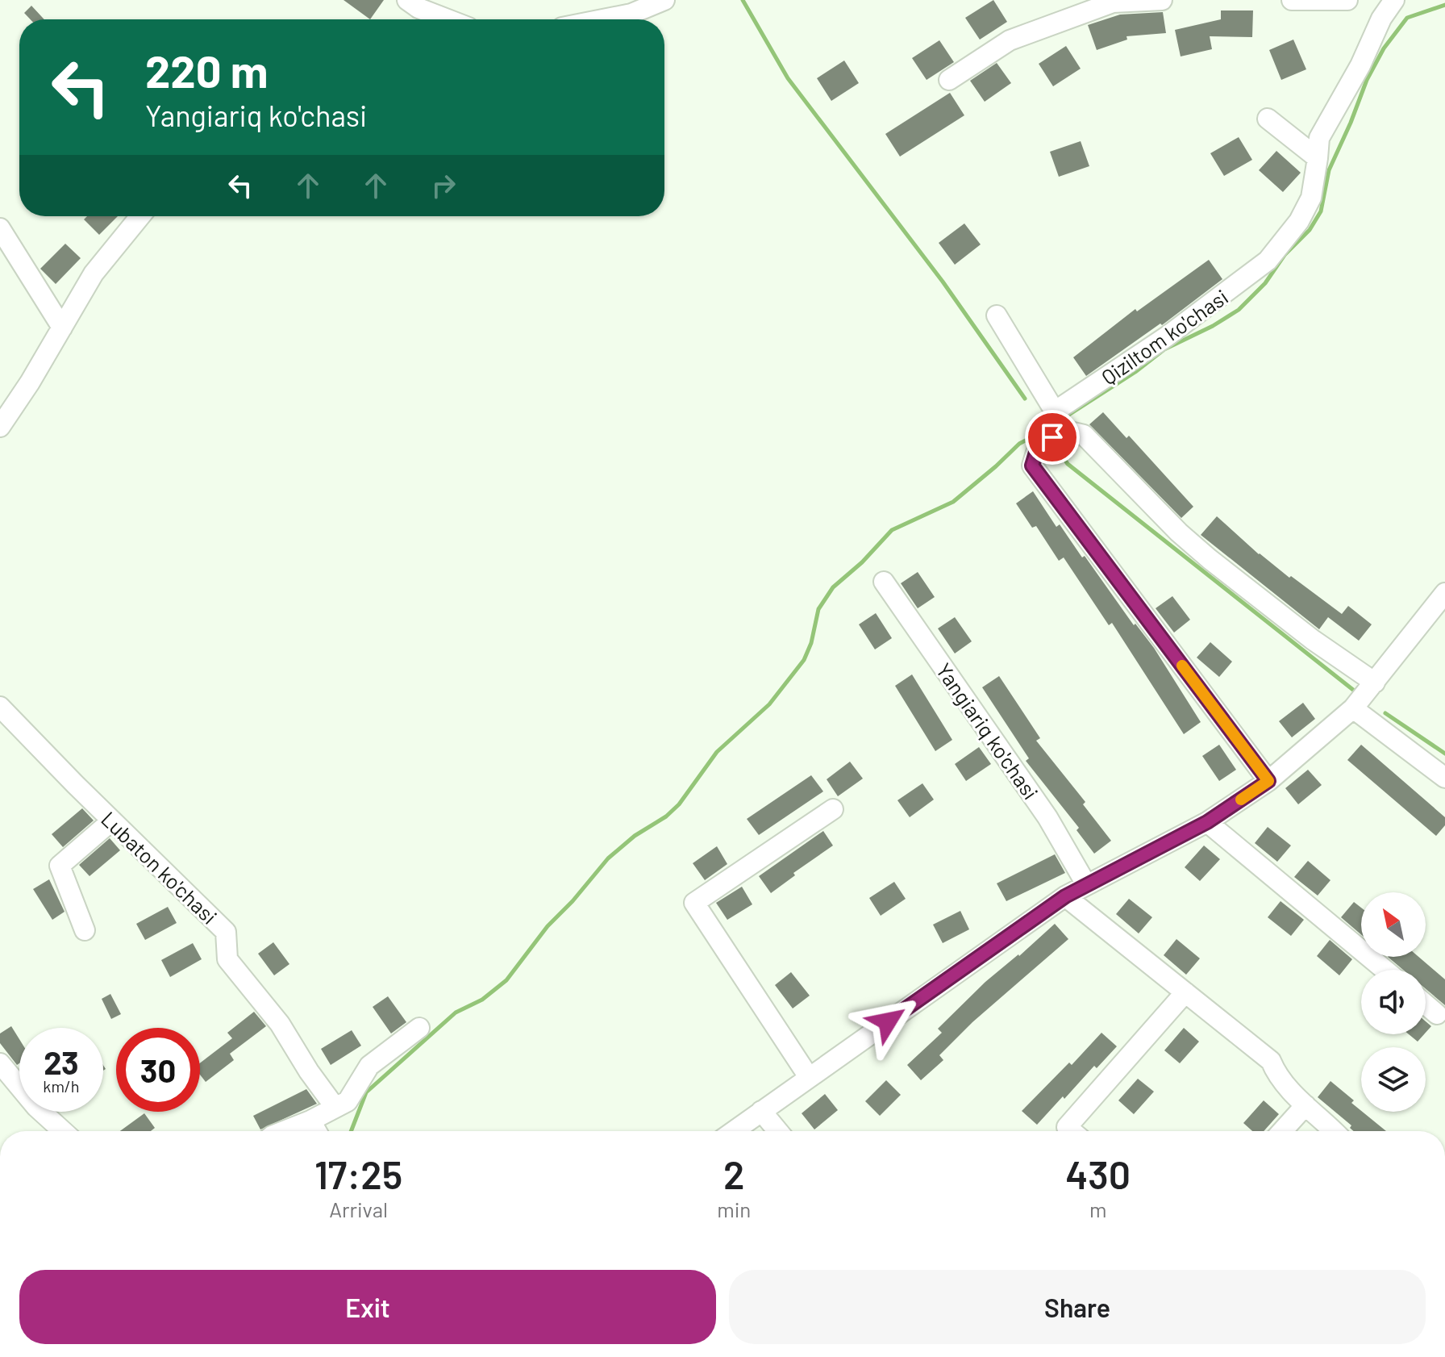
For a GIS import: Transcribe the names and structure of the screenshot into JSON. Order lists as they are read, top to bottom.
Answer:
{
  "streets": {
    "street": ["Qiziltom ko'chasi", "Yangiariq ko'chasi", "Lubaton ko'chasi"]
  },
  "north": "top left",
  "page": {
    "turn": ["220 m", "Yangiariq ko'chasi"],
    "speed": "23 km/h",
    "limit": "30",
    "eta": [
      "17:25",
      "Arrival",
      "2",
      "min",
      "430",
      "m"
    ],
    "buttons": ["Exit", "Share"]
  }
}
